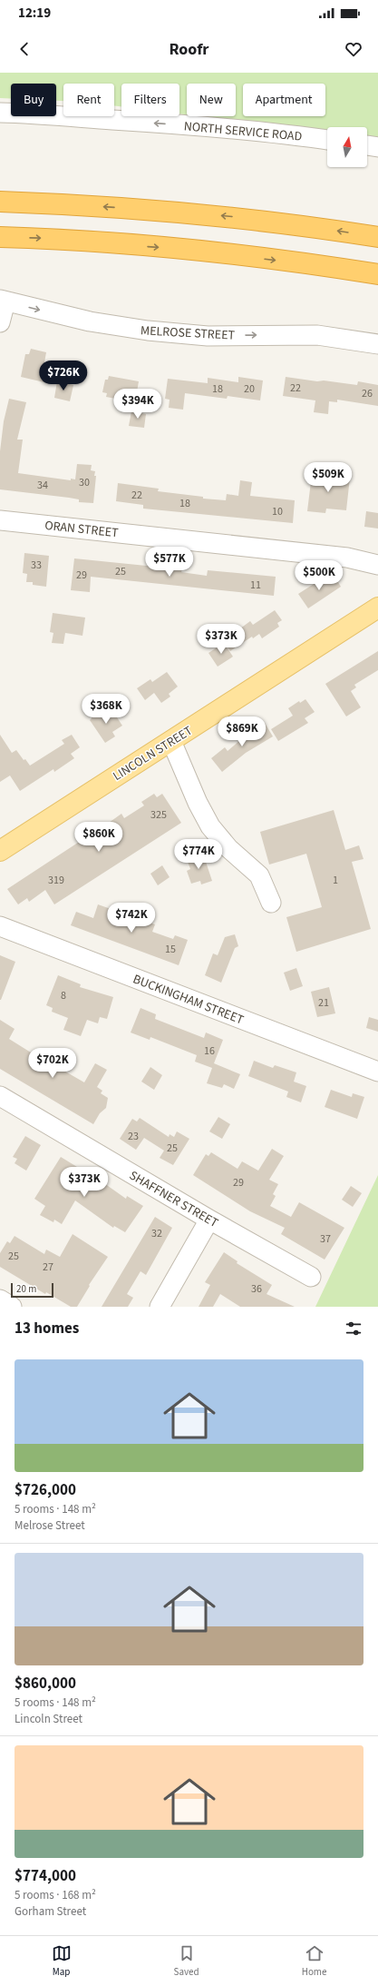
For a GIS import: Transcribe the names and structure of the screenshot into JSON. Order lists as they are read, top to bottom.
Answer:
{
  "streets": {
    "main road": ["LINCOLN STREET"],
    "street": [
      "NORTH SERVICE ROAD",
      "MELROSE STREET",
      "ORAN STREET",
      "BUCKINGHAM STREET",
      "SHAFFNER STREET"
    ]
  },
  "one_way": ["NORTH SERVICE ROAD", "MELROSE STREET"],
  "house_numbers": [
    "22",
    "18",
    "20",
    "26",
    "30",
    "34",
    "22",
    "18",
    "10",
    "33",
    "25",
    "29",
    "11",
    "325",
    "319",
    "1",
    "15",
    "8",
    "21",
    "16",
    "23",
    "25",
    "29",
    "32",
    "37",
    "25",
    "27",
    "36"
  ],
  "scale_bar": "20 m",
  "north": "top",
  "page": {
    "status": "12:19",
    "header": "Roofr",
    "chip": [
      "Buy",
      "Rent",
      "Filters",
      "New",
      "Apartment"
    ],
    "price": [
      "$726K",
      "$394K",
      "$509K",
      "$577K",
      "$500K",
      "$373K",
      "$368K",
      "$869K",
      "$860K",
      "$774K",
      "$742K",
      "$702K",
      "$373K"
    ],
    "scale": "20 m",
    "heading": "13 homes",
    "list": [
      {
        "name": "$726,000",
        "note": "5 rooms · 148 m² · Melrose Street"
      },
      {
        "name": "$860,000",
        "note": "5 rooms · 148 m² · Lincoln Street"
      },
      {
        "name": "$774,000",
        "note": "5 rooms · 168 m² · Gorham Street"
      }
    ],
    "tabs": ["Map", "Saved", "Home"]
  }
}
